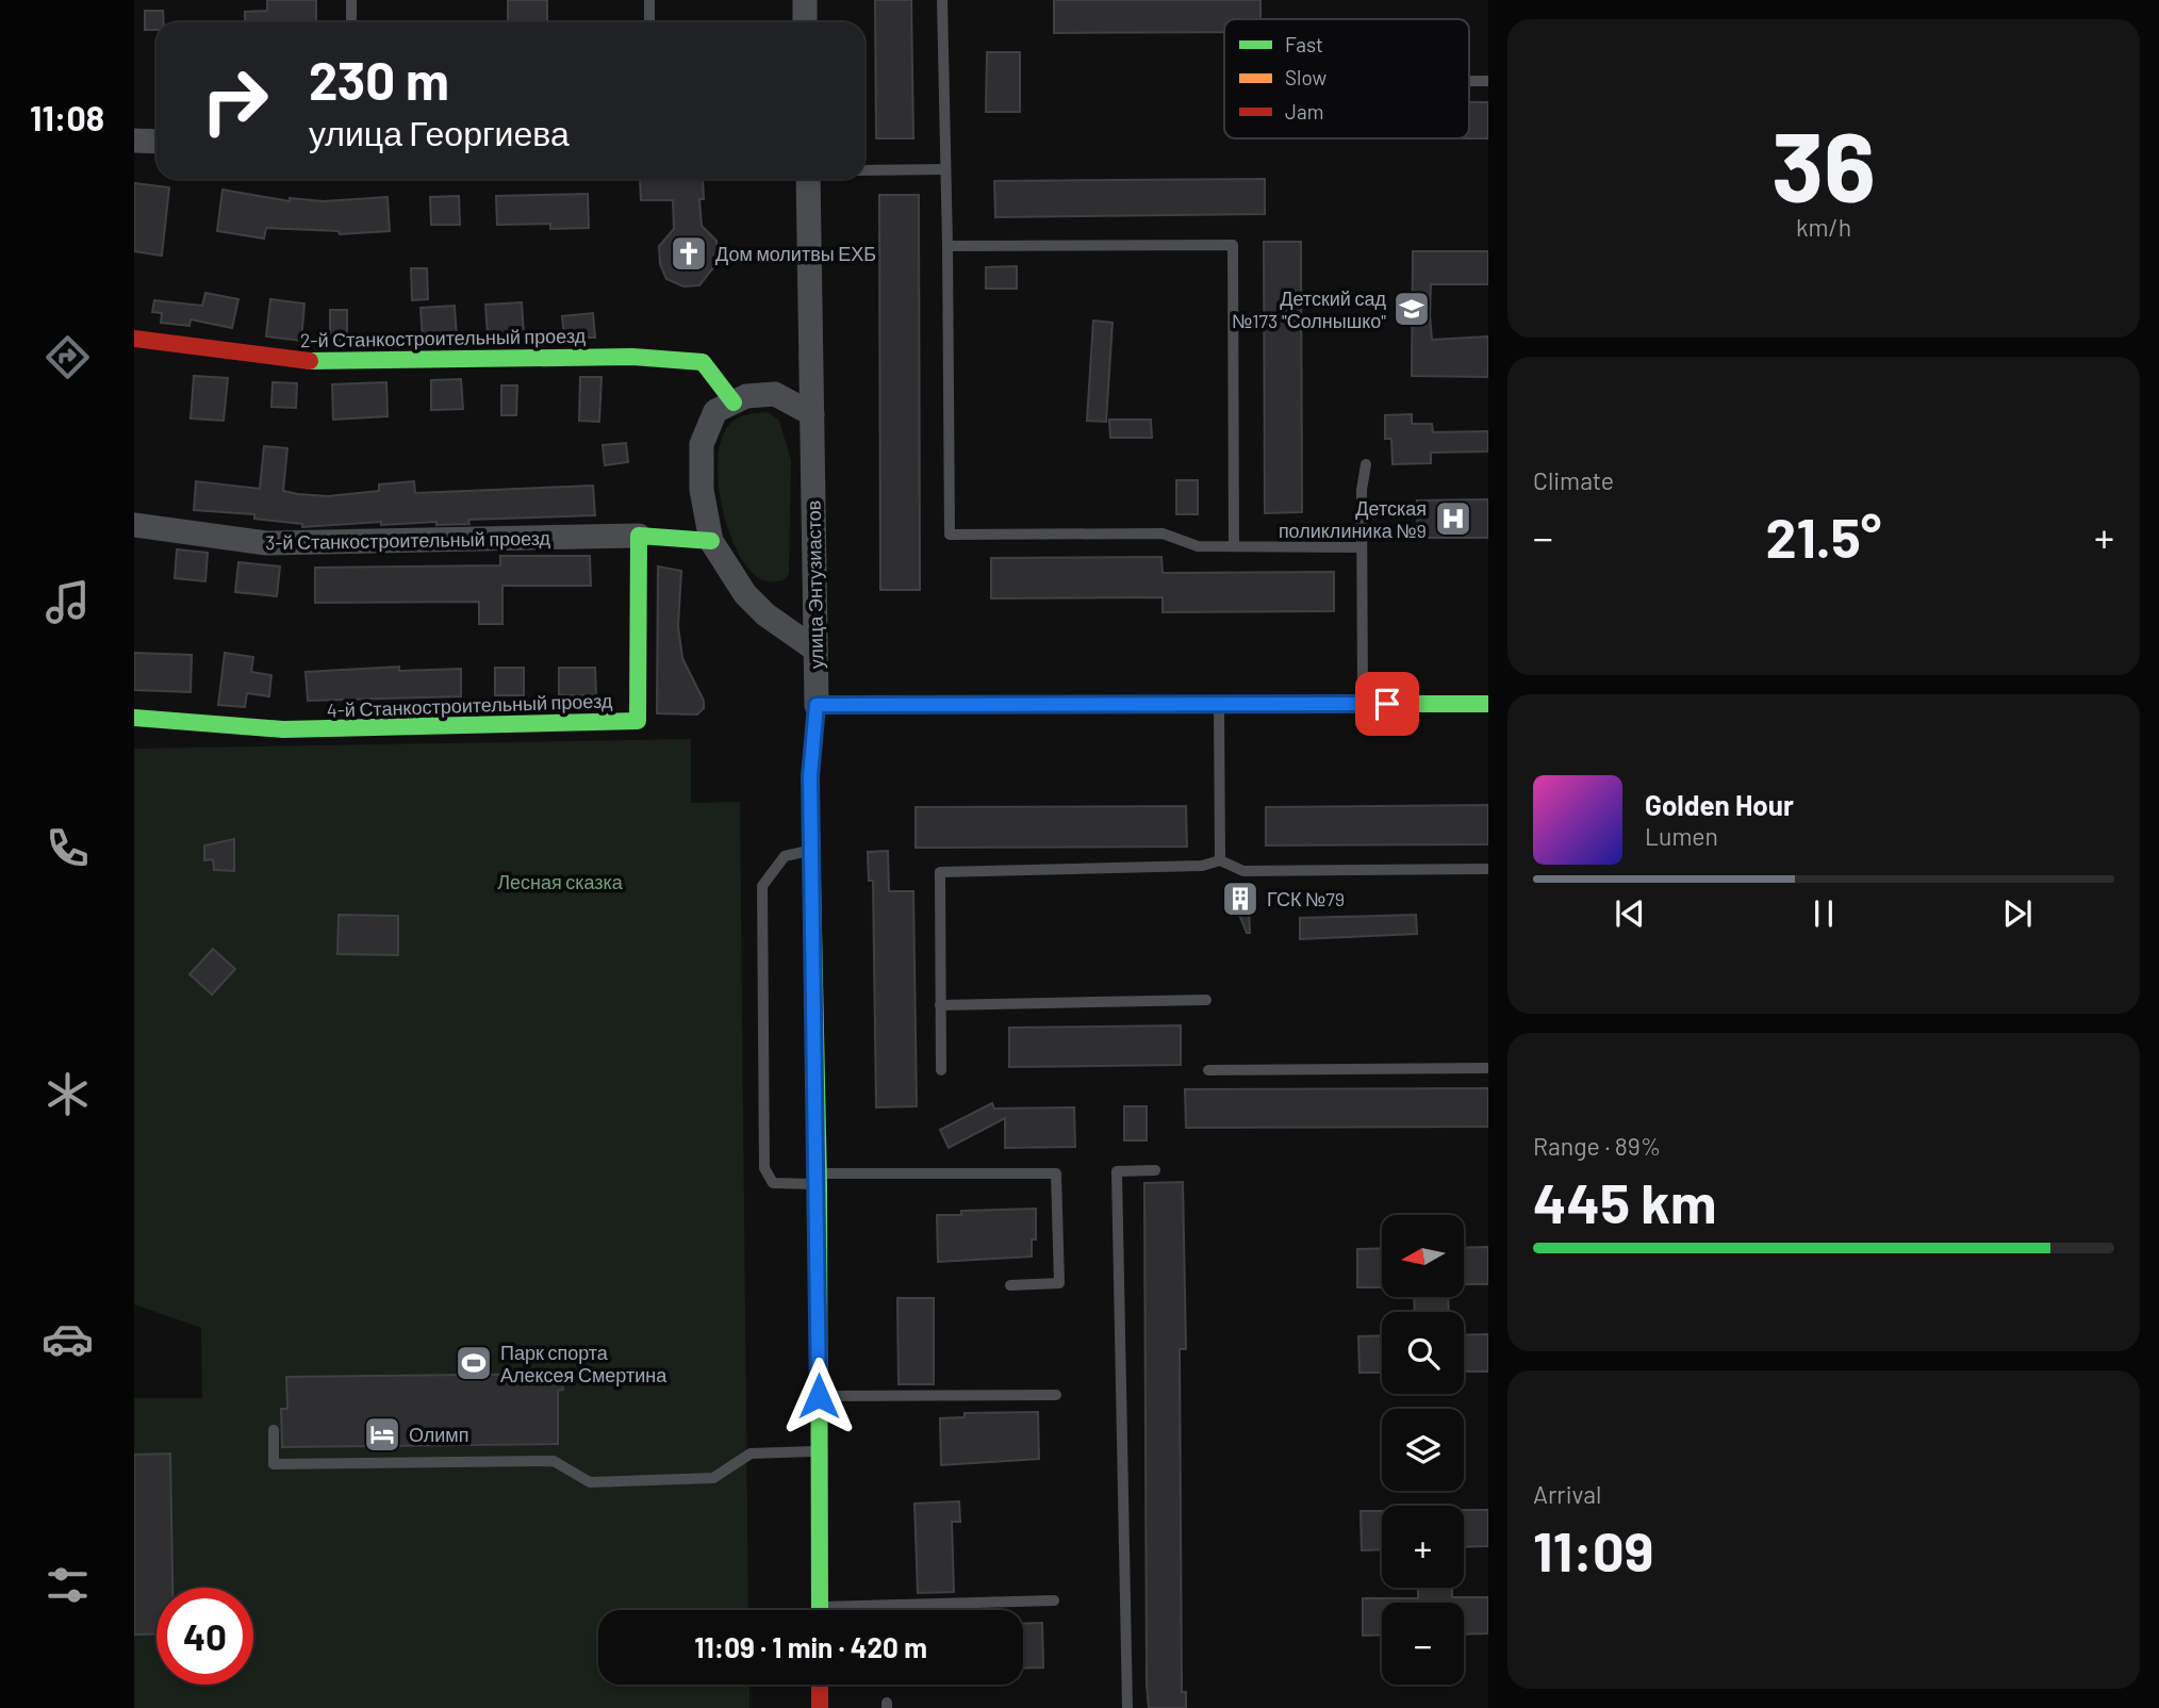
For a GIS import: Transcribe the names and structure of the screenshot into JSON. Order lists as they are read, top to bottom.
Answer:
{
  "streets": {
    "street": [
      "2-й Станкостроительный проезд",
      "3-й Станкостроительный проезд",
      "улица Энтузиастов",
      "4-й Станкостроительный проезд"
    ]
  },
  "crossings": [
    ["3-й Станкостроительный проезд", "4-й Станкостроительный проезд"]
  ],
  "parks": ["Лесная сказка"],
  "places": {
    "church": ["Дом молитвы ЕХБ"],
    "school or university": ["Детский сад №173 \"Солнышко\""],
    "hospital": ["Детская поликлиника №9"],
    "building": ["ГСК №79"],
    "sports": ["Парк спорта Алексея Смертина"],
    "hotel": ["Олимп"]
  },
  "legend": ["Fast", "Slow", "Jam"],
  "north": "left",
  "page": {
    "tabs": "11:08",
    "tile": [
      ["36", "km/h"],
      "Climate",
      ["Range · 89%", "445 km"],
      ["Arrival", "11:09"]
    ],
    "turn": ["230 m", "улица Георгиева"],
    "heat": ["−", "21.5°", "+"],
    "song": ["Golden Hour", "Lumen"],
    "map_buttons": ["+", "−"],
    "limit": "40",
    "trip": "11:09 · 1 min · 420 m"
  }
}
